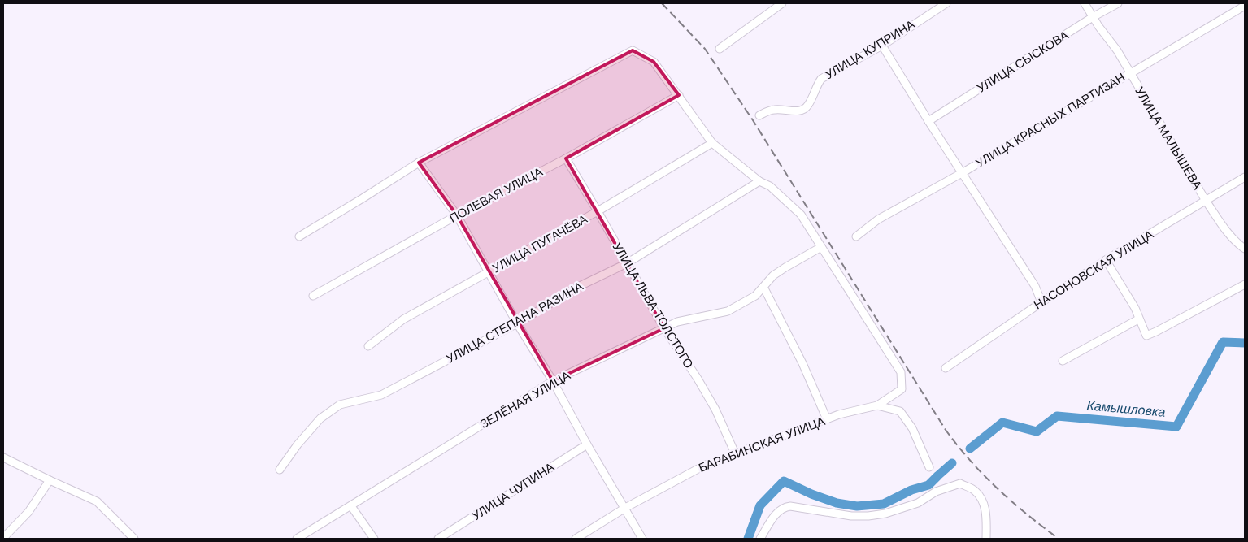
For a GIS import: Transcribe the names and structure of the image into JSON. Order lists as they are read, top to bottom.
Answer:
{
  "streets": {
    "street": [
      "УЛИЦА КУПРИНА",
      "УЛИЦА СЫСКОВА",
      "УЛИЦА КРАСНЫХ ПАРТИЗАН",
      "УЛИЦА МАЛЫШЕВА",
      "ПОЛЕВАЯ УЛИЦА",
      "УЛИЦА ПУГАЧЁВА",
      "НАСОНОВСКАЯ УЛИЦА",
      "УЛИЦА ЛЬВА ТОЛСТОГО",
      "УЛИЦА СТЕПАНА РАЗИНА",
      "ЗЕЛЁНАЯ УЛИЦА",
      "БАРАБИНСКАЯ УЛИЦА",
      "УЛИЦА ЧУПИНА"
    ]
  },
  "crossings": [
    ["УЛИЦА СЫСКОВА", "УЛИЦА МАЛЫШЕВА"],
    ["УЛИЦА КРАСНЫХ ПАРТИЗАН", "УЛИЦА МАЛЫШЕВА"],
    ["УЛИЦА МАЛЫШЕВА", "НАСОНОВСКАЯ УЛИЦА"],
    ["ПОЛЕВАЯ УЛИЦА", "УЛИЦА ЛЬВА ТОЛСТОГО"],
    ["УЛИЦА ПУГАЧЁВА", "УЛИЦА ЛЬВА ТОЛСТОГО"],
    ["УЛИЦА ЛЬВА ТОЛСТОГО", "УЛИЦА СТЕПАНА РАЗИНА"],
    ["УЛИЦА ЛЬВА ТОЛСТОГО", "ЗЕЛЁНАЯ УЛИЦА"],
    ["УЛИЦА ЛЬВА ТОЛСТОГО", "БАРАБИНСКАЯ УЛИЦА"]
  ],
  "water": ["Камышловка"]
}
